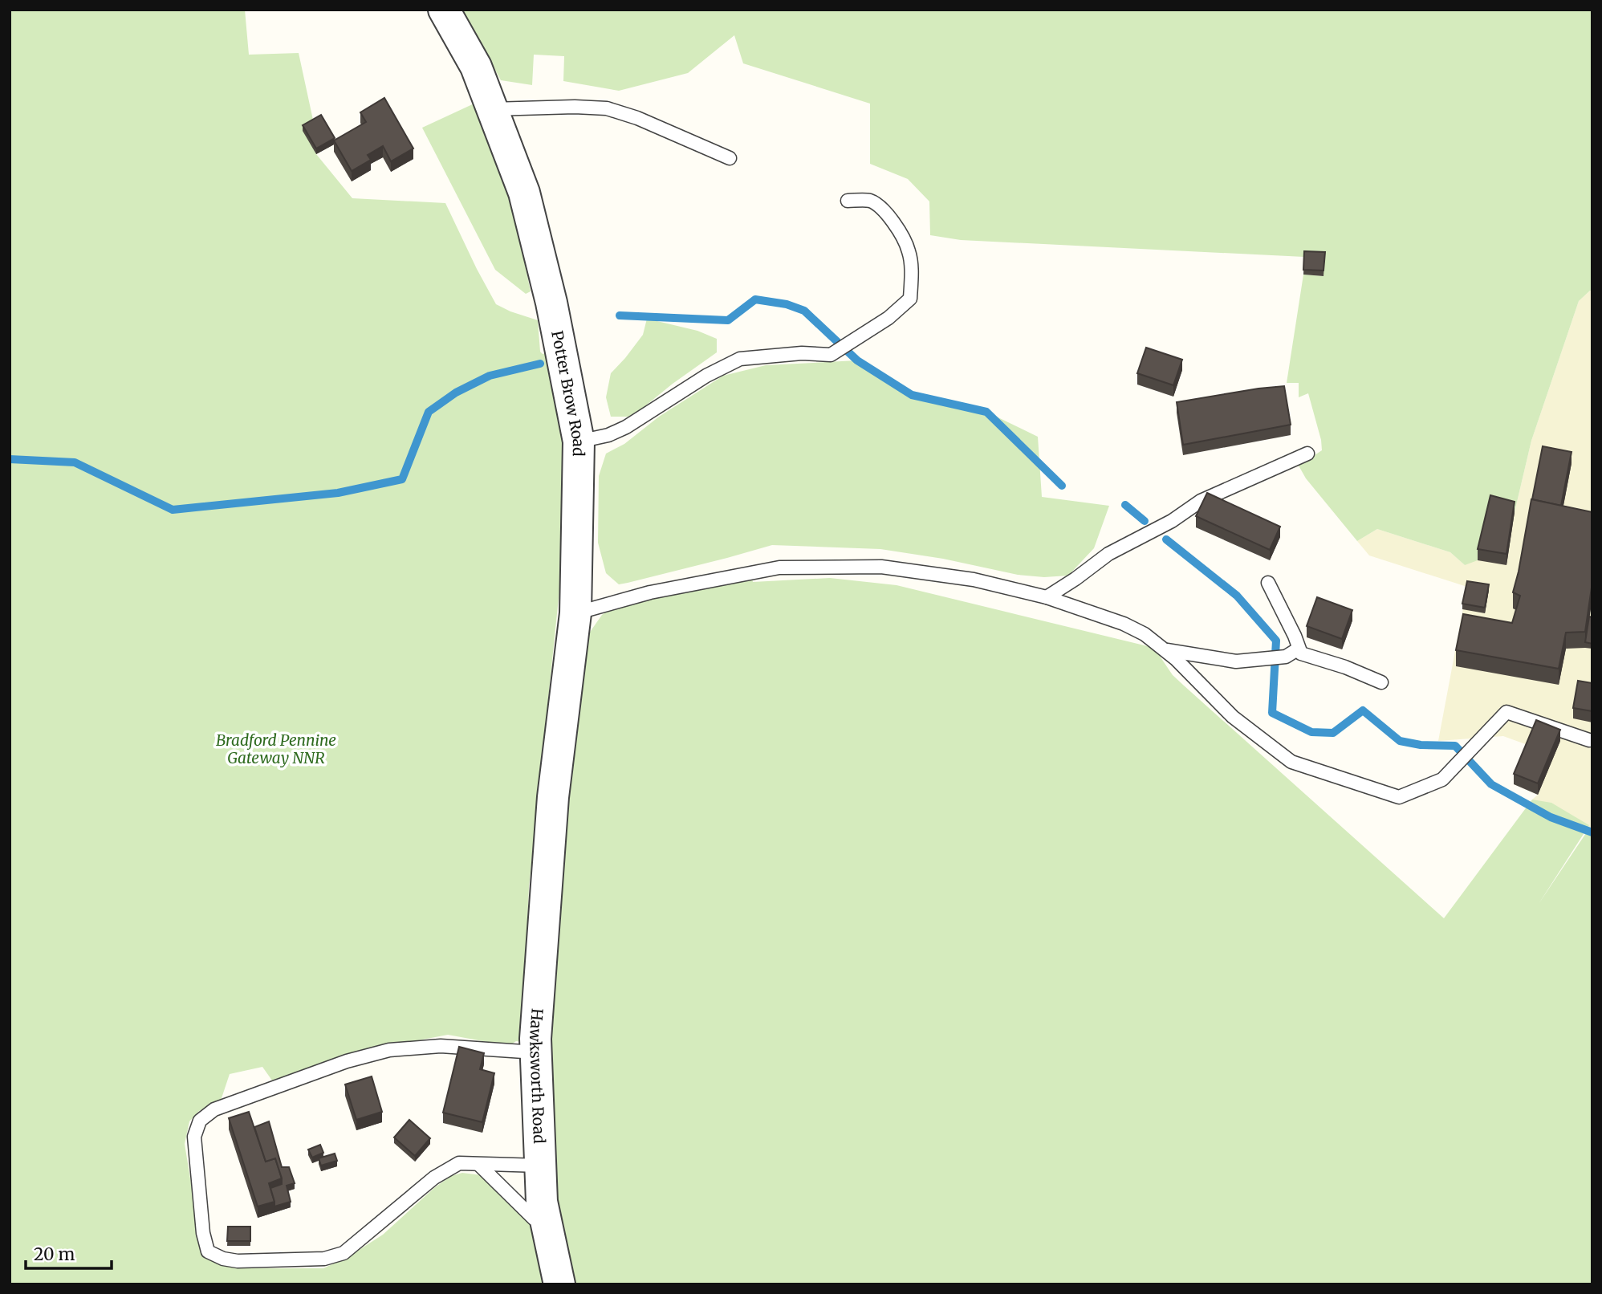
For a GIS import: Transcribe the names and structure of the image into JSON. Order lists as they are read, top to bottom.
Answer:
{
  "streets": {
    "street": ["Potter Brow Road", "Hawksworth Road"]
  },
  "crossings": [
    ["Potter Brow Road", "Hawksworth Road"]
  ],
  "parks": ["Bradford Pennine Gateway NNR"],
  "scale_bar": "20 m"
}
